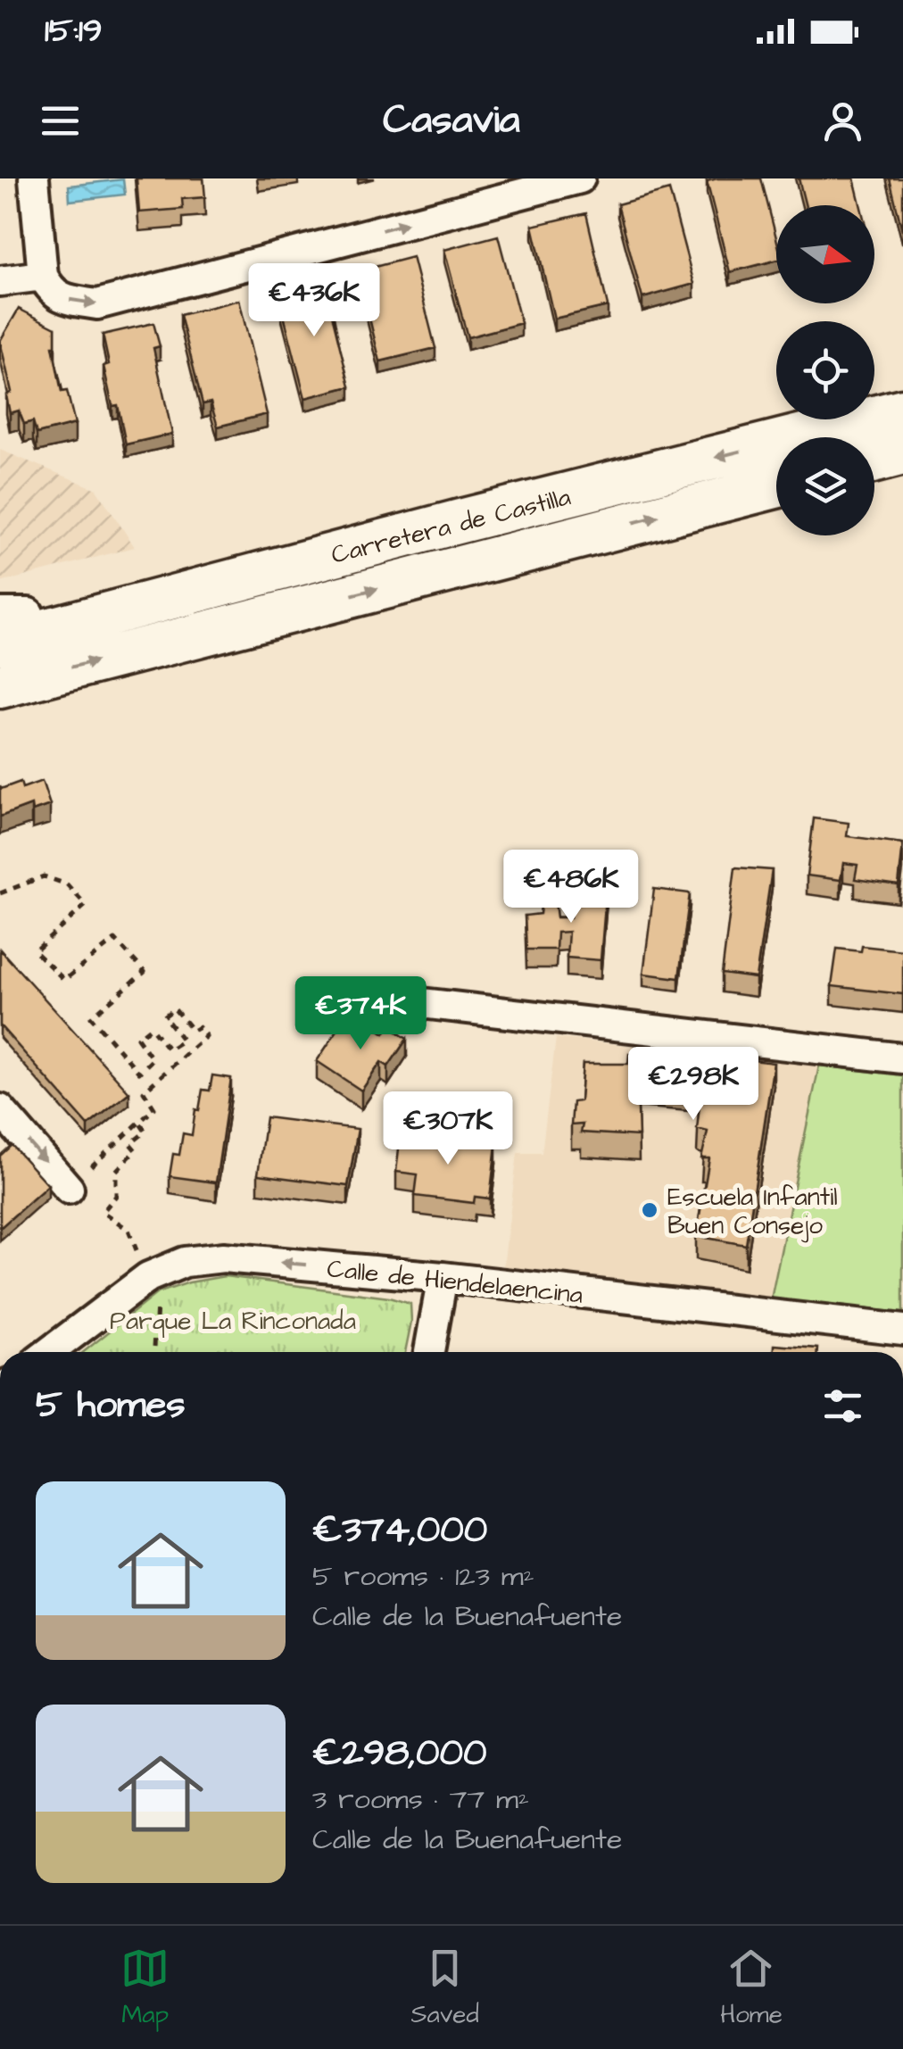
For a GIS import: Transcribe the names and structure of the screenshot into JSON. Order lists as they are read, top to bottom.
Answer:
{
  "streets": {
    "highway": ["Carretera de Castilla"],
    "street": ["Calle de Hiendelaencina"]
  },
  "parks": ["Parque La Rinconada"],
  "places": ["Escuela Infantil Buen Consejo"],
  "north": "right",
  "page": {
    "status": "15:19",
    "header": "Casavia",
    "price": [
      "€436K",
      "€486K",
      "€374K",
      "€298K",
      "€307K"
    ],
    "heading": "5 homes",
    "list": [
      {
        "name": "€374,000",
        "note": "5 rooms · 123 m² · Calle de la Buenafuente"
      },
      {
        "name": "€298,000",
        "note": "3 rooms · 77 m² · Calle de la Buenafuente"
      }
    ],
    "tabs": ["Map", "Saved", "Home"]
  }
}
